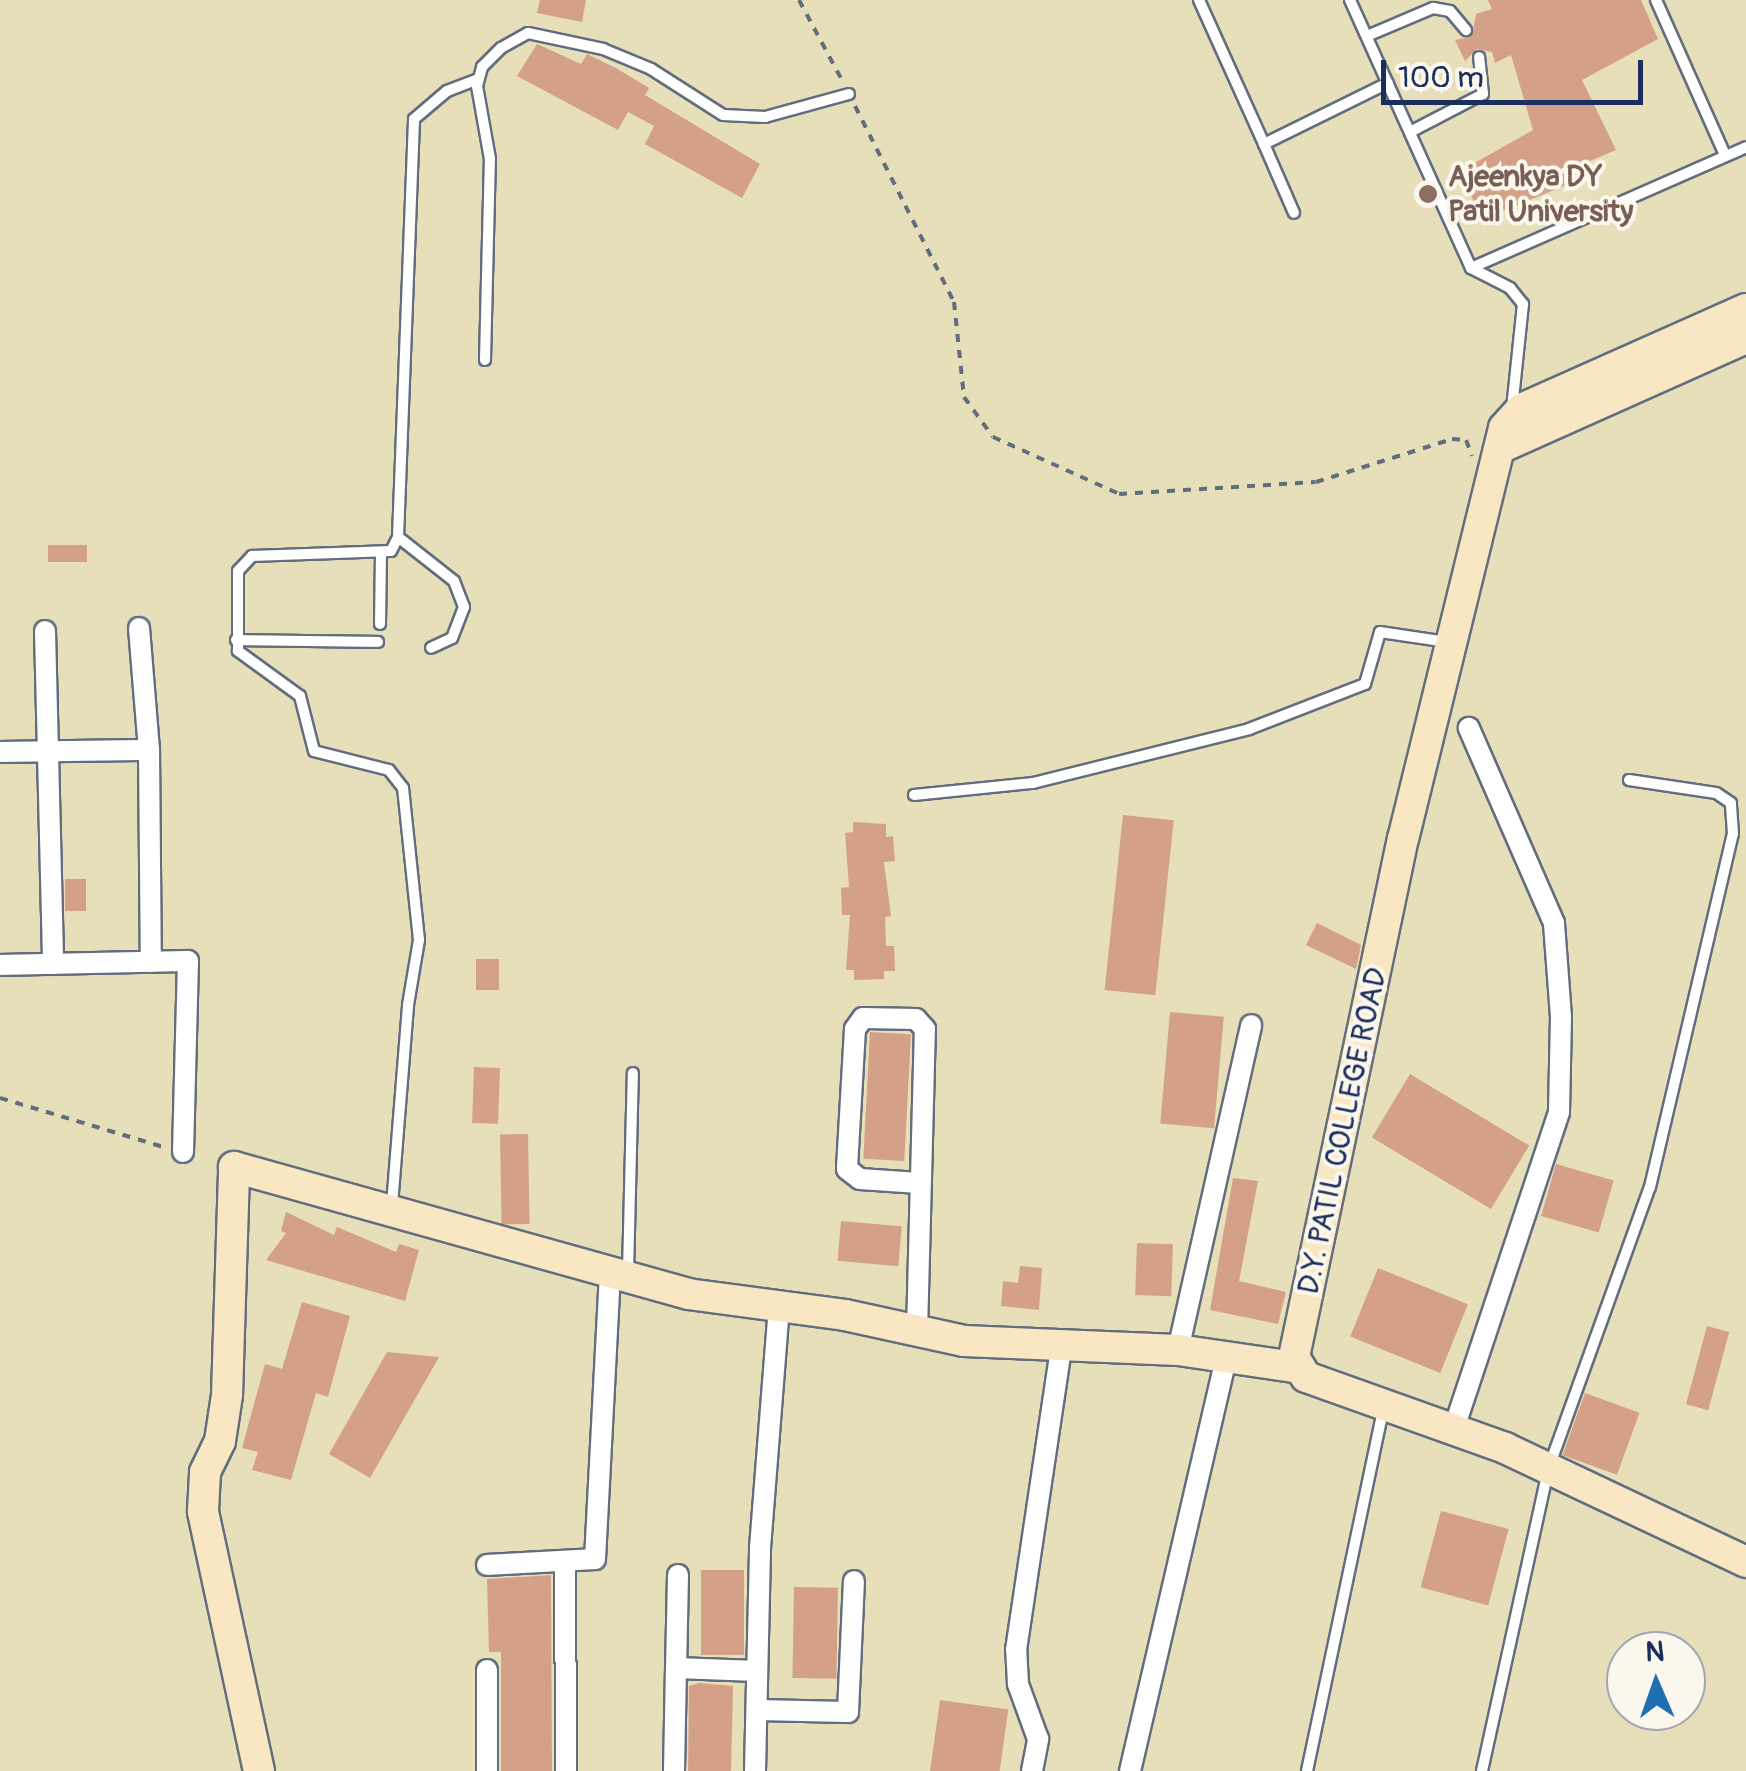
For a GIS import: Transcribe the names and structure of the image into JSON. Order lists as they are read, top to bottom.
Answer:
{
  "streets": {
    "street": ["D.Y. PATIL COLLEGE ROAD"]
  },
  "places": ["Ajeenkya DY Patil University"],
  "scale_bar": "100 m",
  "north": "top"
}
